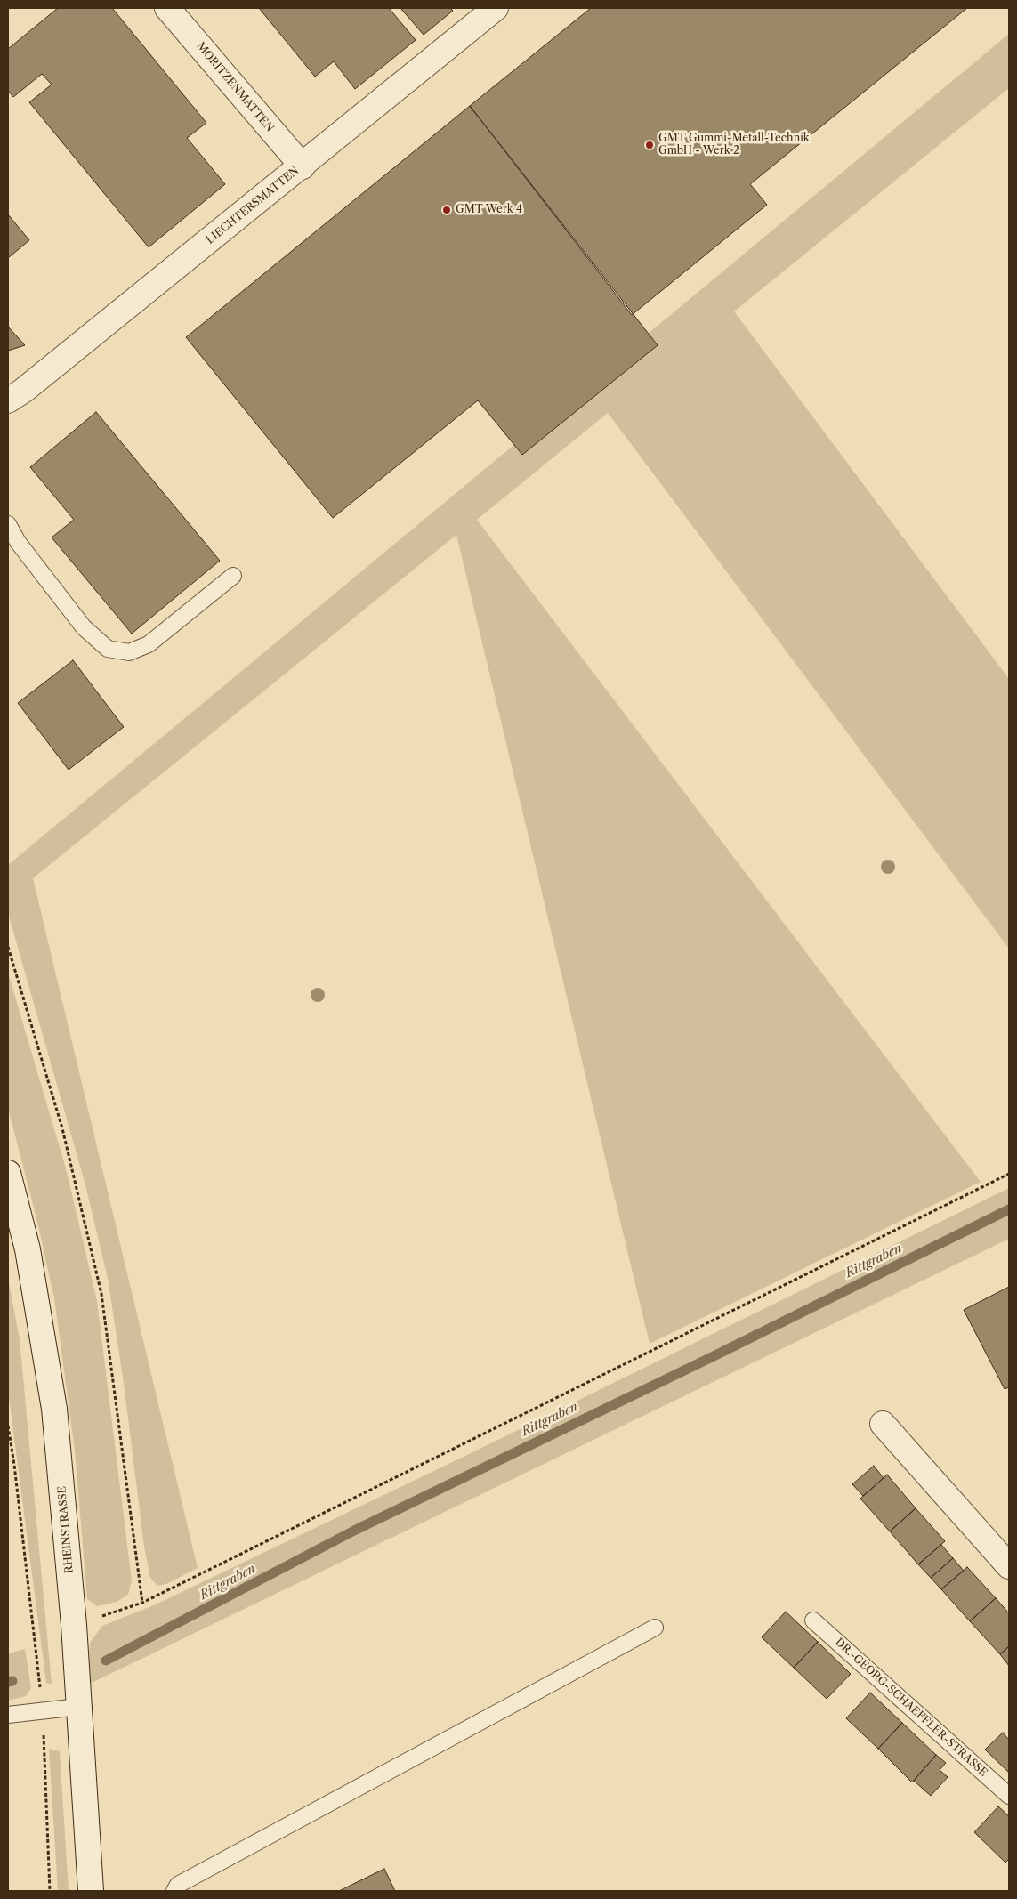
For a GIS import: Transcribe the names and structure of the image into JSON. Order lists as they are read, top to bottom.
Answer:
{
  "streets": {
    "street": ["MORITZENMATTEN", "LIECHTERSMATTEN", "RHEINSTRASSE"],
    "lane": ["DR.-GEORG-SCHAEFFLER-STRASSE"]
  },
  "crossings": [
    ["MORITZENMATTEN", "LIECHTERSMATTEN"]
  ],
  "water": ["Rittgraben"],
  "places": ["GMT Gummi-Metall-Technik GmbH - Werk 2", "GMT Werk 4"]
}
